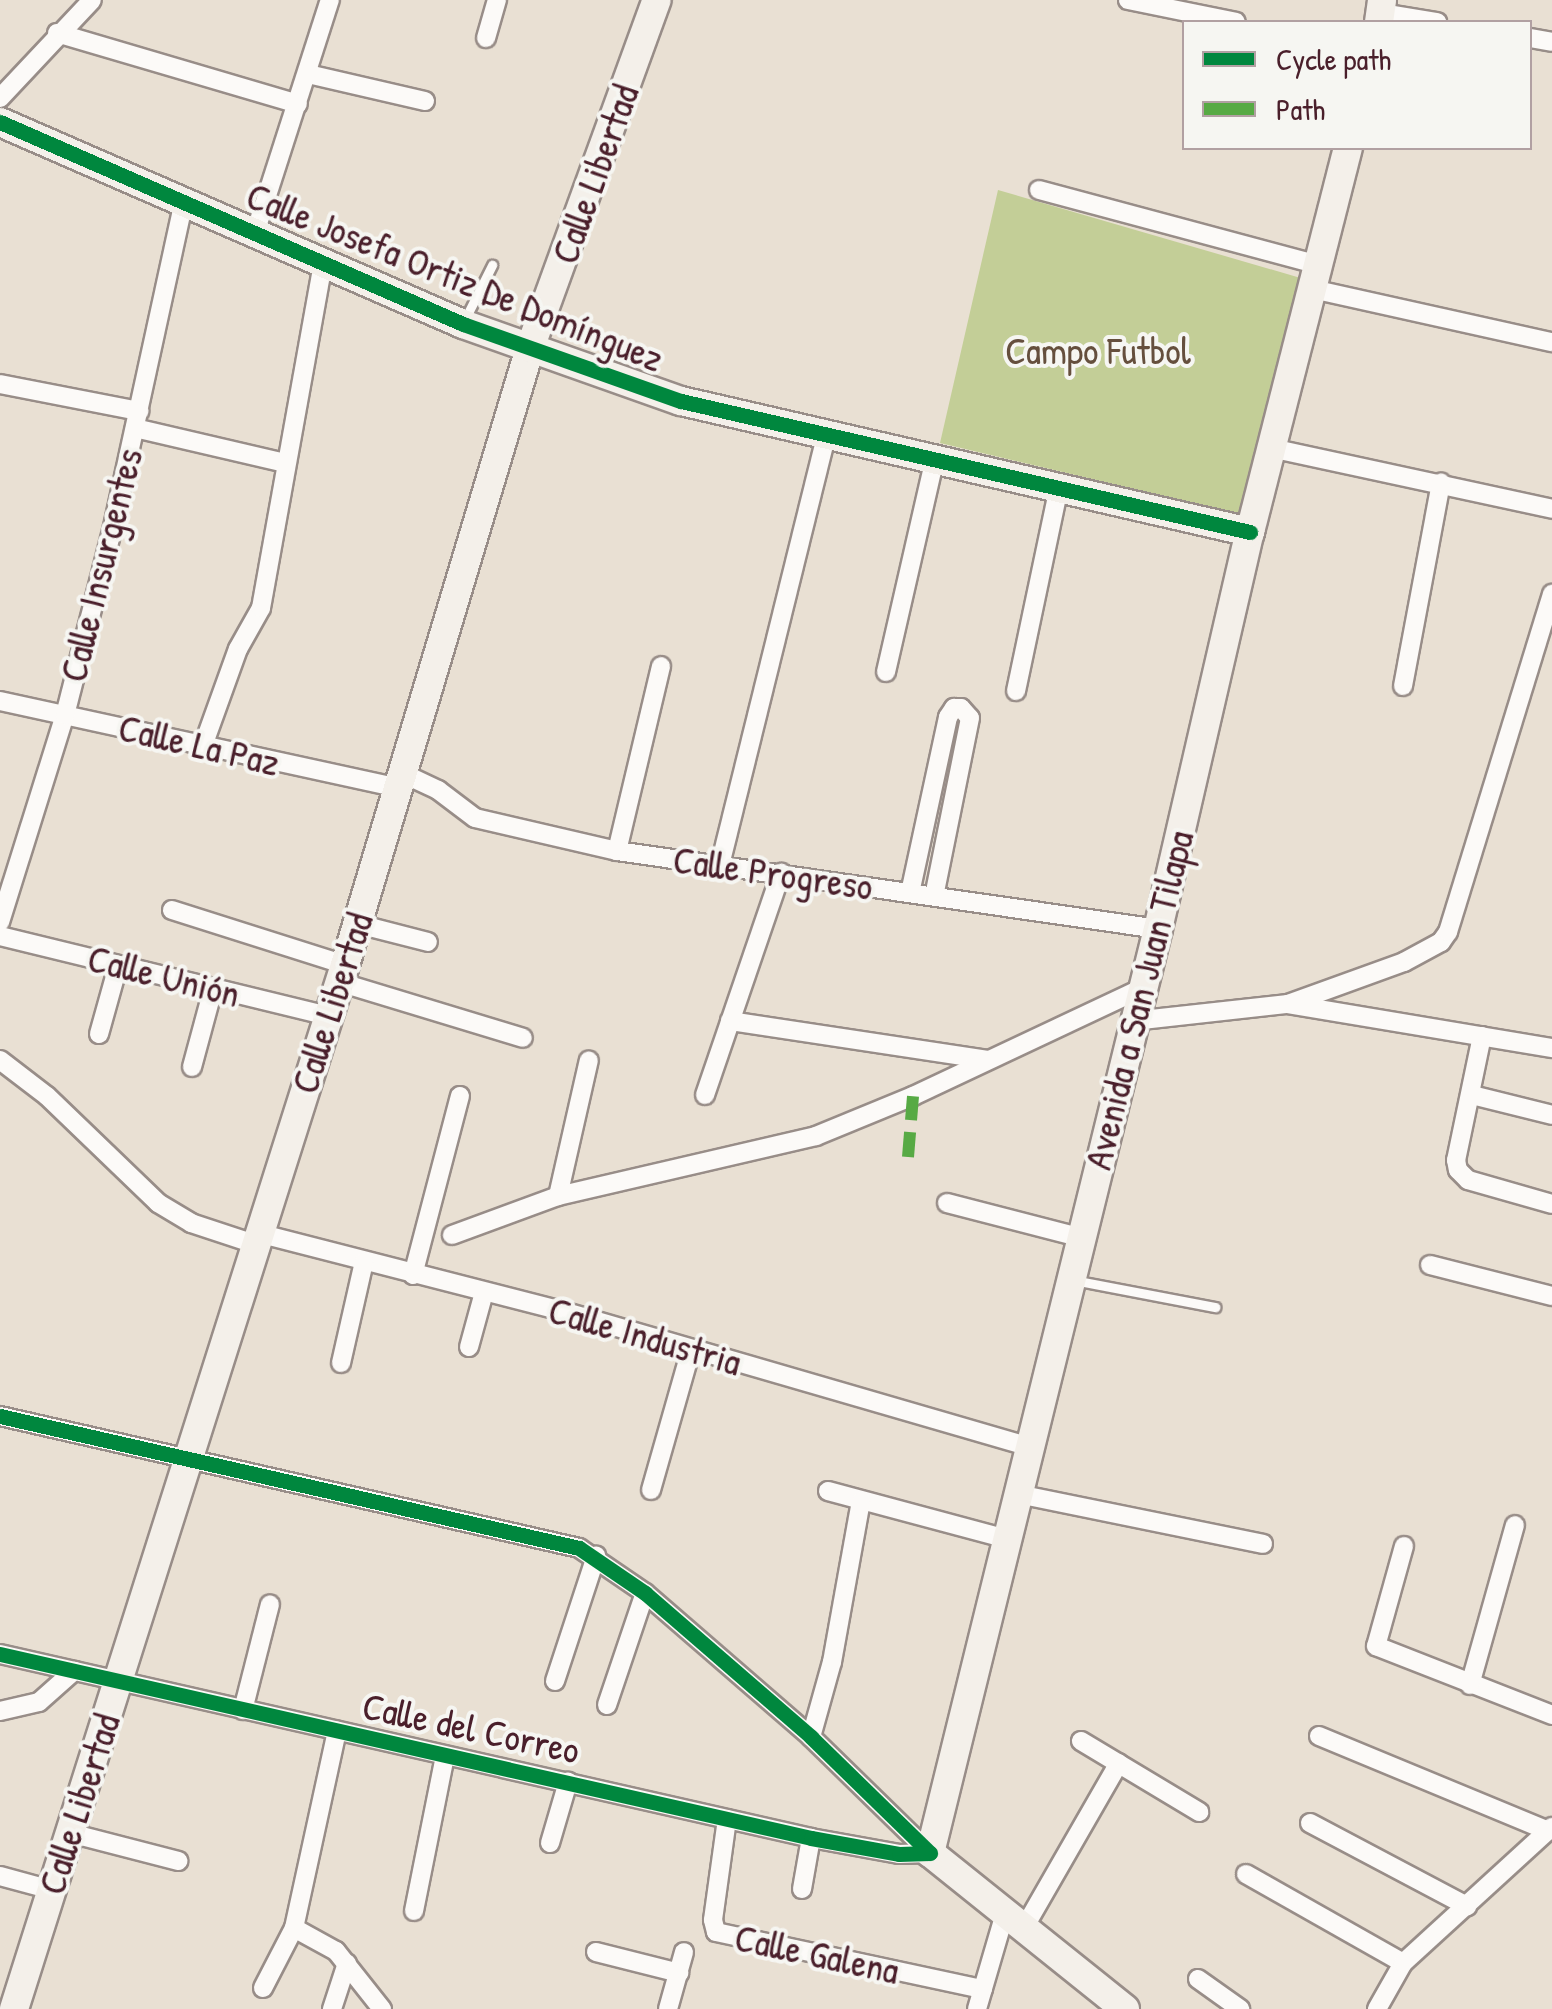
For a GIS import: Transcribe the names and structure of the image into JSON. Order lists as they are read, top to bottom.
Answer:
{
  "streets": {
    "main road": ["Calle Libertad", "Calle Josefa Ortiz De Domínguez", "Avenida a San Juan Tilapa"],
    "street": [
      "Calle Insurgentes",
      "Calle La Paz",
      "Calle Progreso",
      "Calle Unión",
      "Calle Industria",
      "Calle del Correo",
      "Calle Galena"
    ]
  },
  "crossings": [
    ["Calle Libertad", "Calle Josefa Ortiz De Domínguez"],
    ["Calle Libertad", "Calle La Paz"],
    ["Calle Libertad", "Calle Progreso"],
    ["Calle Libertad", "Calle Unión"],
    ["Calle Libertad", "Calle Industria"],
    ["Calle Libertad", "Calle del Correo"],
    ["Calle Josefa Ortiz De Domínguez", "Calle Insurgentes"],
    ["Calle Josefa Ortiz De Domínguez", "Avenida a San Juan Tilapa"],
    ["Calle Insurgentes", "Calle La Paz"],
    ["Calle La Paz", "Calle Progreso"],
    ["Calle Progreso", "Avenida a San Juan Tilapa"],
    ["Avenida a San Juan Tilapa", "Calle Industria"],
    ["Avenida a San Juan Tilapa", "Calle del Correo"],
    ["Calle del Correo", "Calle Galena"]
  ],
  "parks": ["Campo Futbol"],
  "legend": ["Cycle path", "Path"]
}
